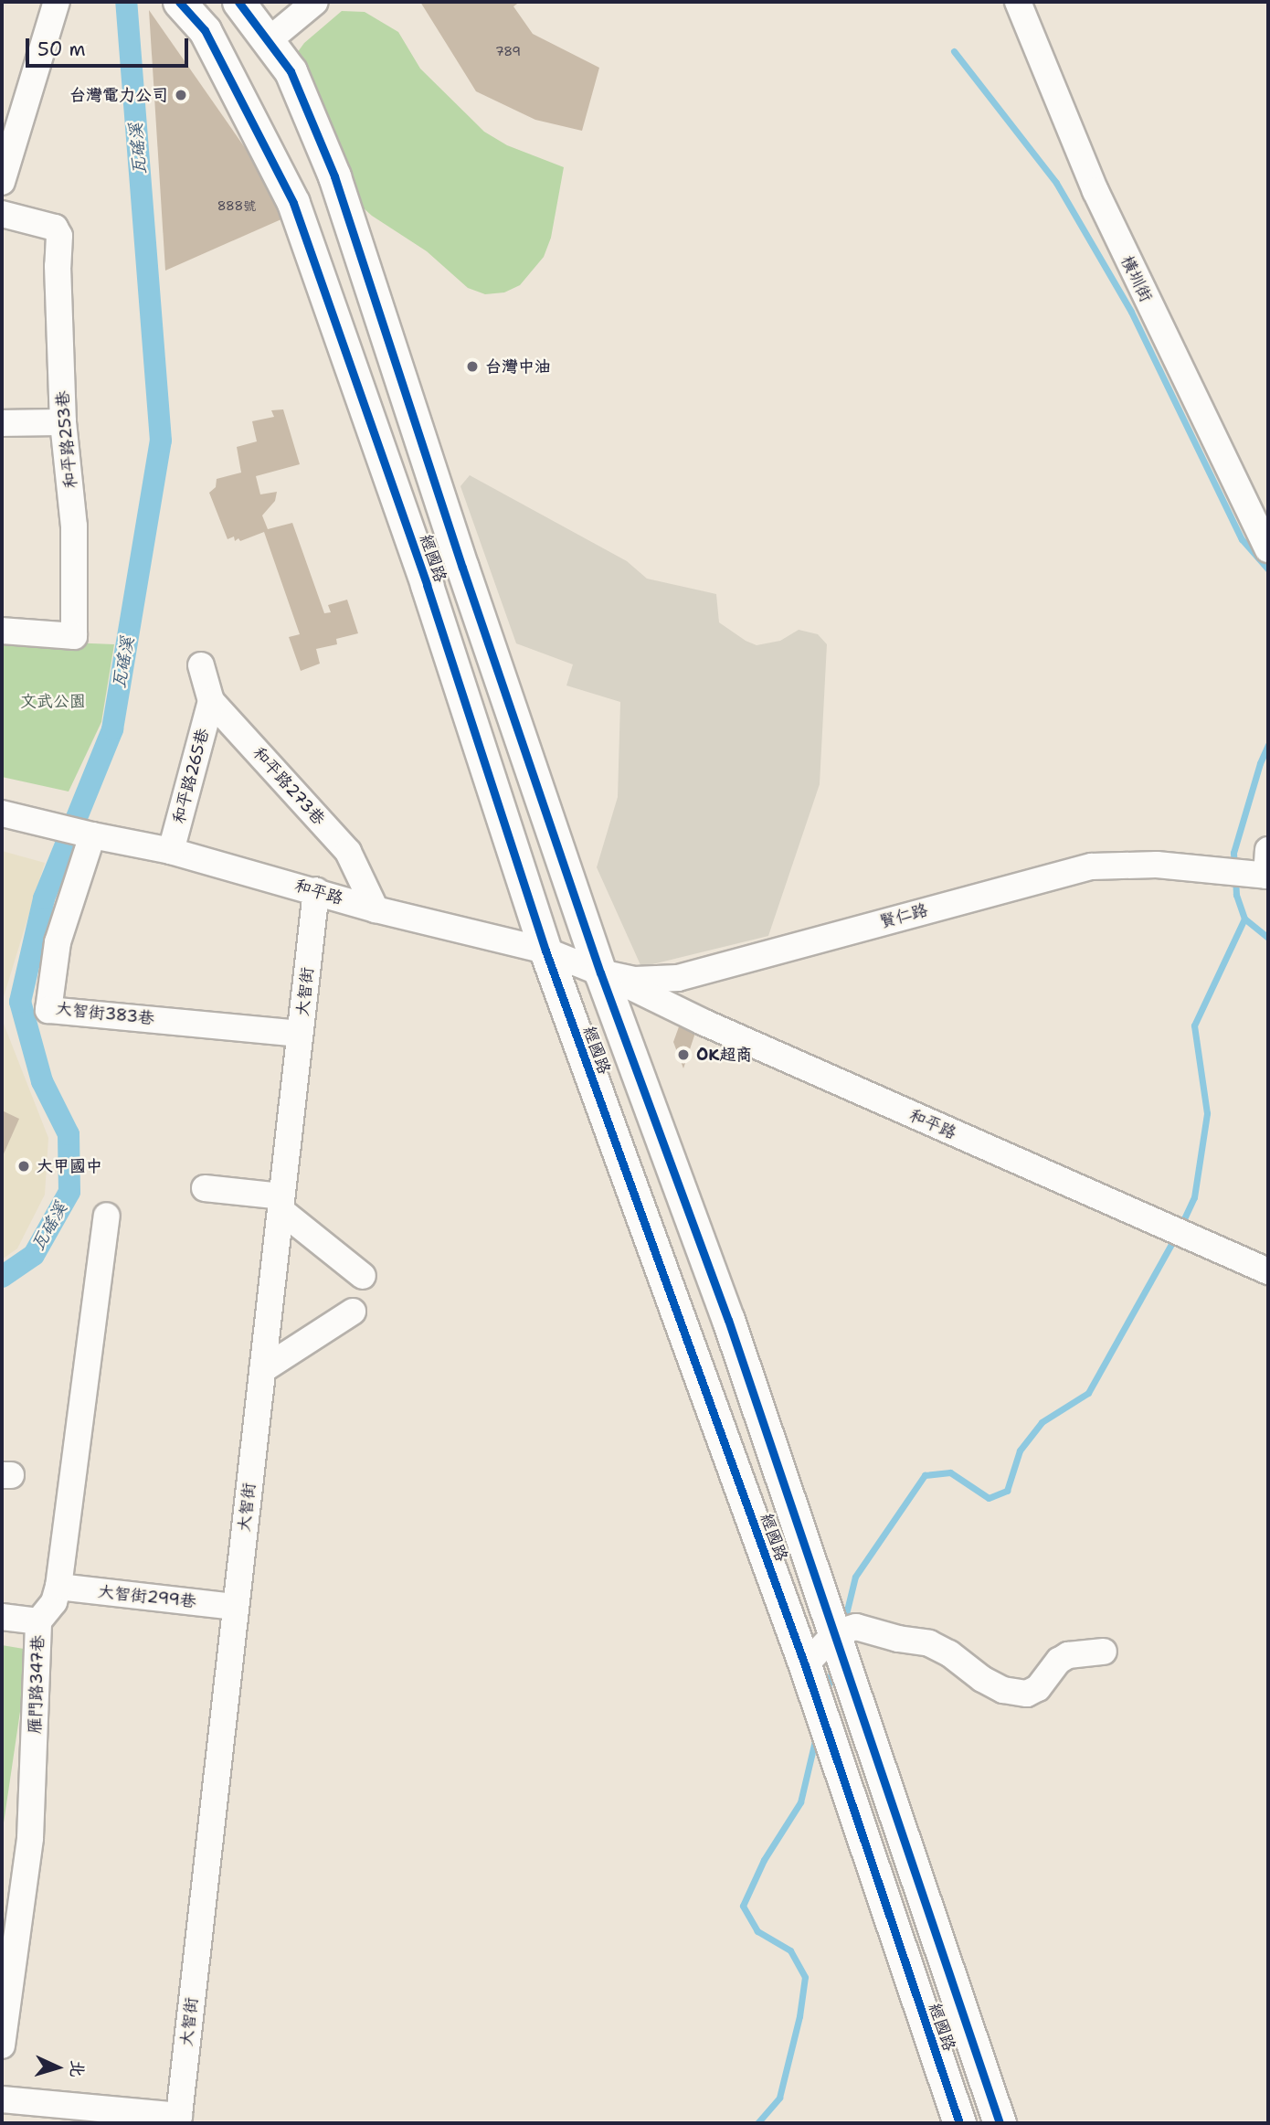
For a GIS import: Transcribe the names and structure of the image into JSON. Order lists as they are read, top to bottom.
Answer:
{
  "streets": {
    "main road": ["經國路"],
    "street": [
      "橫圳街",
      "和平路253巷",
      "和平路265巷",
      "和平路273巷",
      "和平路",
      "賢仁路",
      "大智街",
      "大智街383巷",
      "大智街299巷",
      "雁門路347巷"
    ]
  },
  "crossings": [
    ["經國路", "和平路"],
    ["經國路", "賢仁路"],
    ["和平路265巷", "和平路273巷"],
    ["和平路265巷", "和平路"],
    ["和平路273巷", "和平路"],
    ["和平路", "賢仁路"],
    ["和平路", "大智街"],
    ["和平路", "大智街383巷"],
    ["大智街", "大智街383巷"],
    ["大智街", "大智街299巷"],
    ["大智街299巷", "雁門路347巷"]
  ],
  "water": ["瓦磘溪"],
  "parks": ["文武公園"],
  "places": [
    "台灣電力公司",
    "台灣中油",
    "OK超商",
    "大甲國中"
  ],
  "house_numbers": ["789", "888號"],
  "scale_bar": "50 m",
  "north": "right"
}
